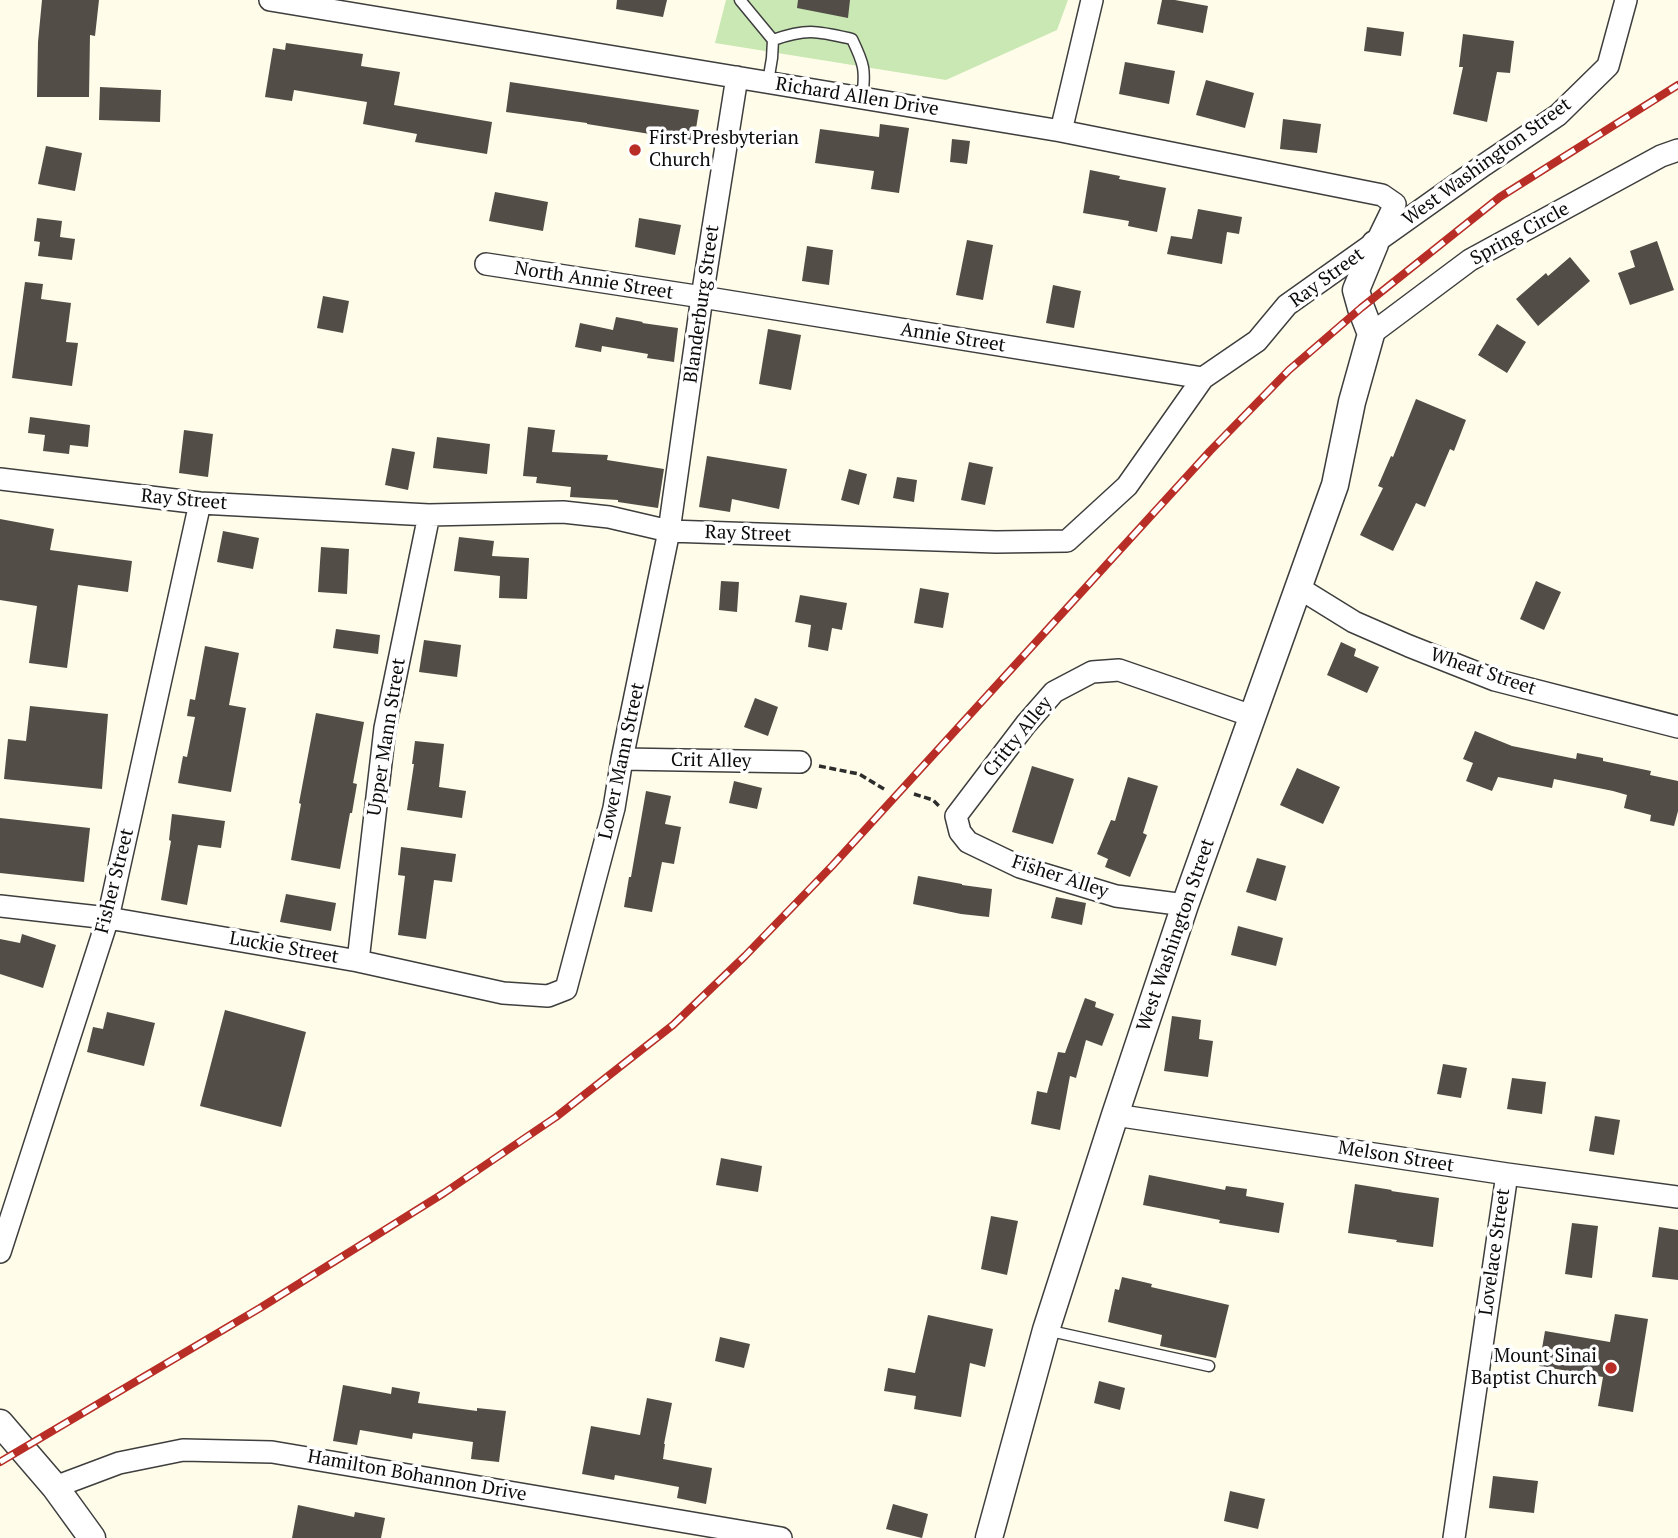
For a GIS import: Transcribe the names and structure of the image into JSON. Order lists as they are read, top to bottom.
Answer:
{
  "streets": {
    "street": [
      "Richard Allen Drive",
      "West Washington Street",
      "Spring Circle",
      "Ray Street",
      "North Annie Street",
      "Blanderburg Street",
      "Annie Street",
      "Wheat Street",
      "Upper Mann Street",
      "Critty Alley",
      "Lower Mann Street",
      "Crit Alley",
      "Fisher Alley",
      "Fisher Street",
      "Luckie Street",
      "Melson Street",
      "Lovelace Street",
      "Hamilton Bohannon Drive"
    ]
  },
  "crossings": [
    ["Richard Allen Drive", "West Washington Street"],
    ["Richard Allen Drive", "Ray Street"],
    ["Richard Allen Drive", "Blanderburg Street"],
    ["West Washington Street", "Spring Circle"],
    ["West Washington Street", "Ray Street"],
    ["West Washington Street", "Wheat Street"],
    ["West Washington Street", "Critty Alley"],
    ["West Washington Street", "Fisher Alley"],
    ["West Washington Street", "Melson Street"],
    ["Ray Street", "Blanderburg Street"],
    ["Ray Street", "Annie Street"],
    ["Ray Street", "Upper Mann Street"],
    ["Ray Street", "Lower Mann Street"],
    ["Ray Street", "Fisher Street"],
    ["North Annie Street", "Blanderburg Street"],
    ["North Annie Street", "Annie Street"],
    ["Blanderburg Street", "Annie Street"],
    ["Blanderburg Street", "Lower Mann Street"],
    ["Upper Mann Street", "Luckie Street"],
    ["Critty Alley", "Fisher Alley"],
    ["Lower Mann Street", "Crit Alley"],
    ["Lower Mann Street", "Luckie Street"],
    ["Fisher Street", "Luckie Street"],
    ["Melson Street", "Lovelace Street"]
  ],
  "places": ["First Presbyterian Church", "Mount Sinai Baptist Church"]
}
